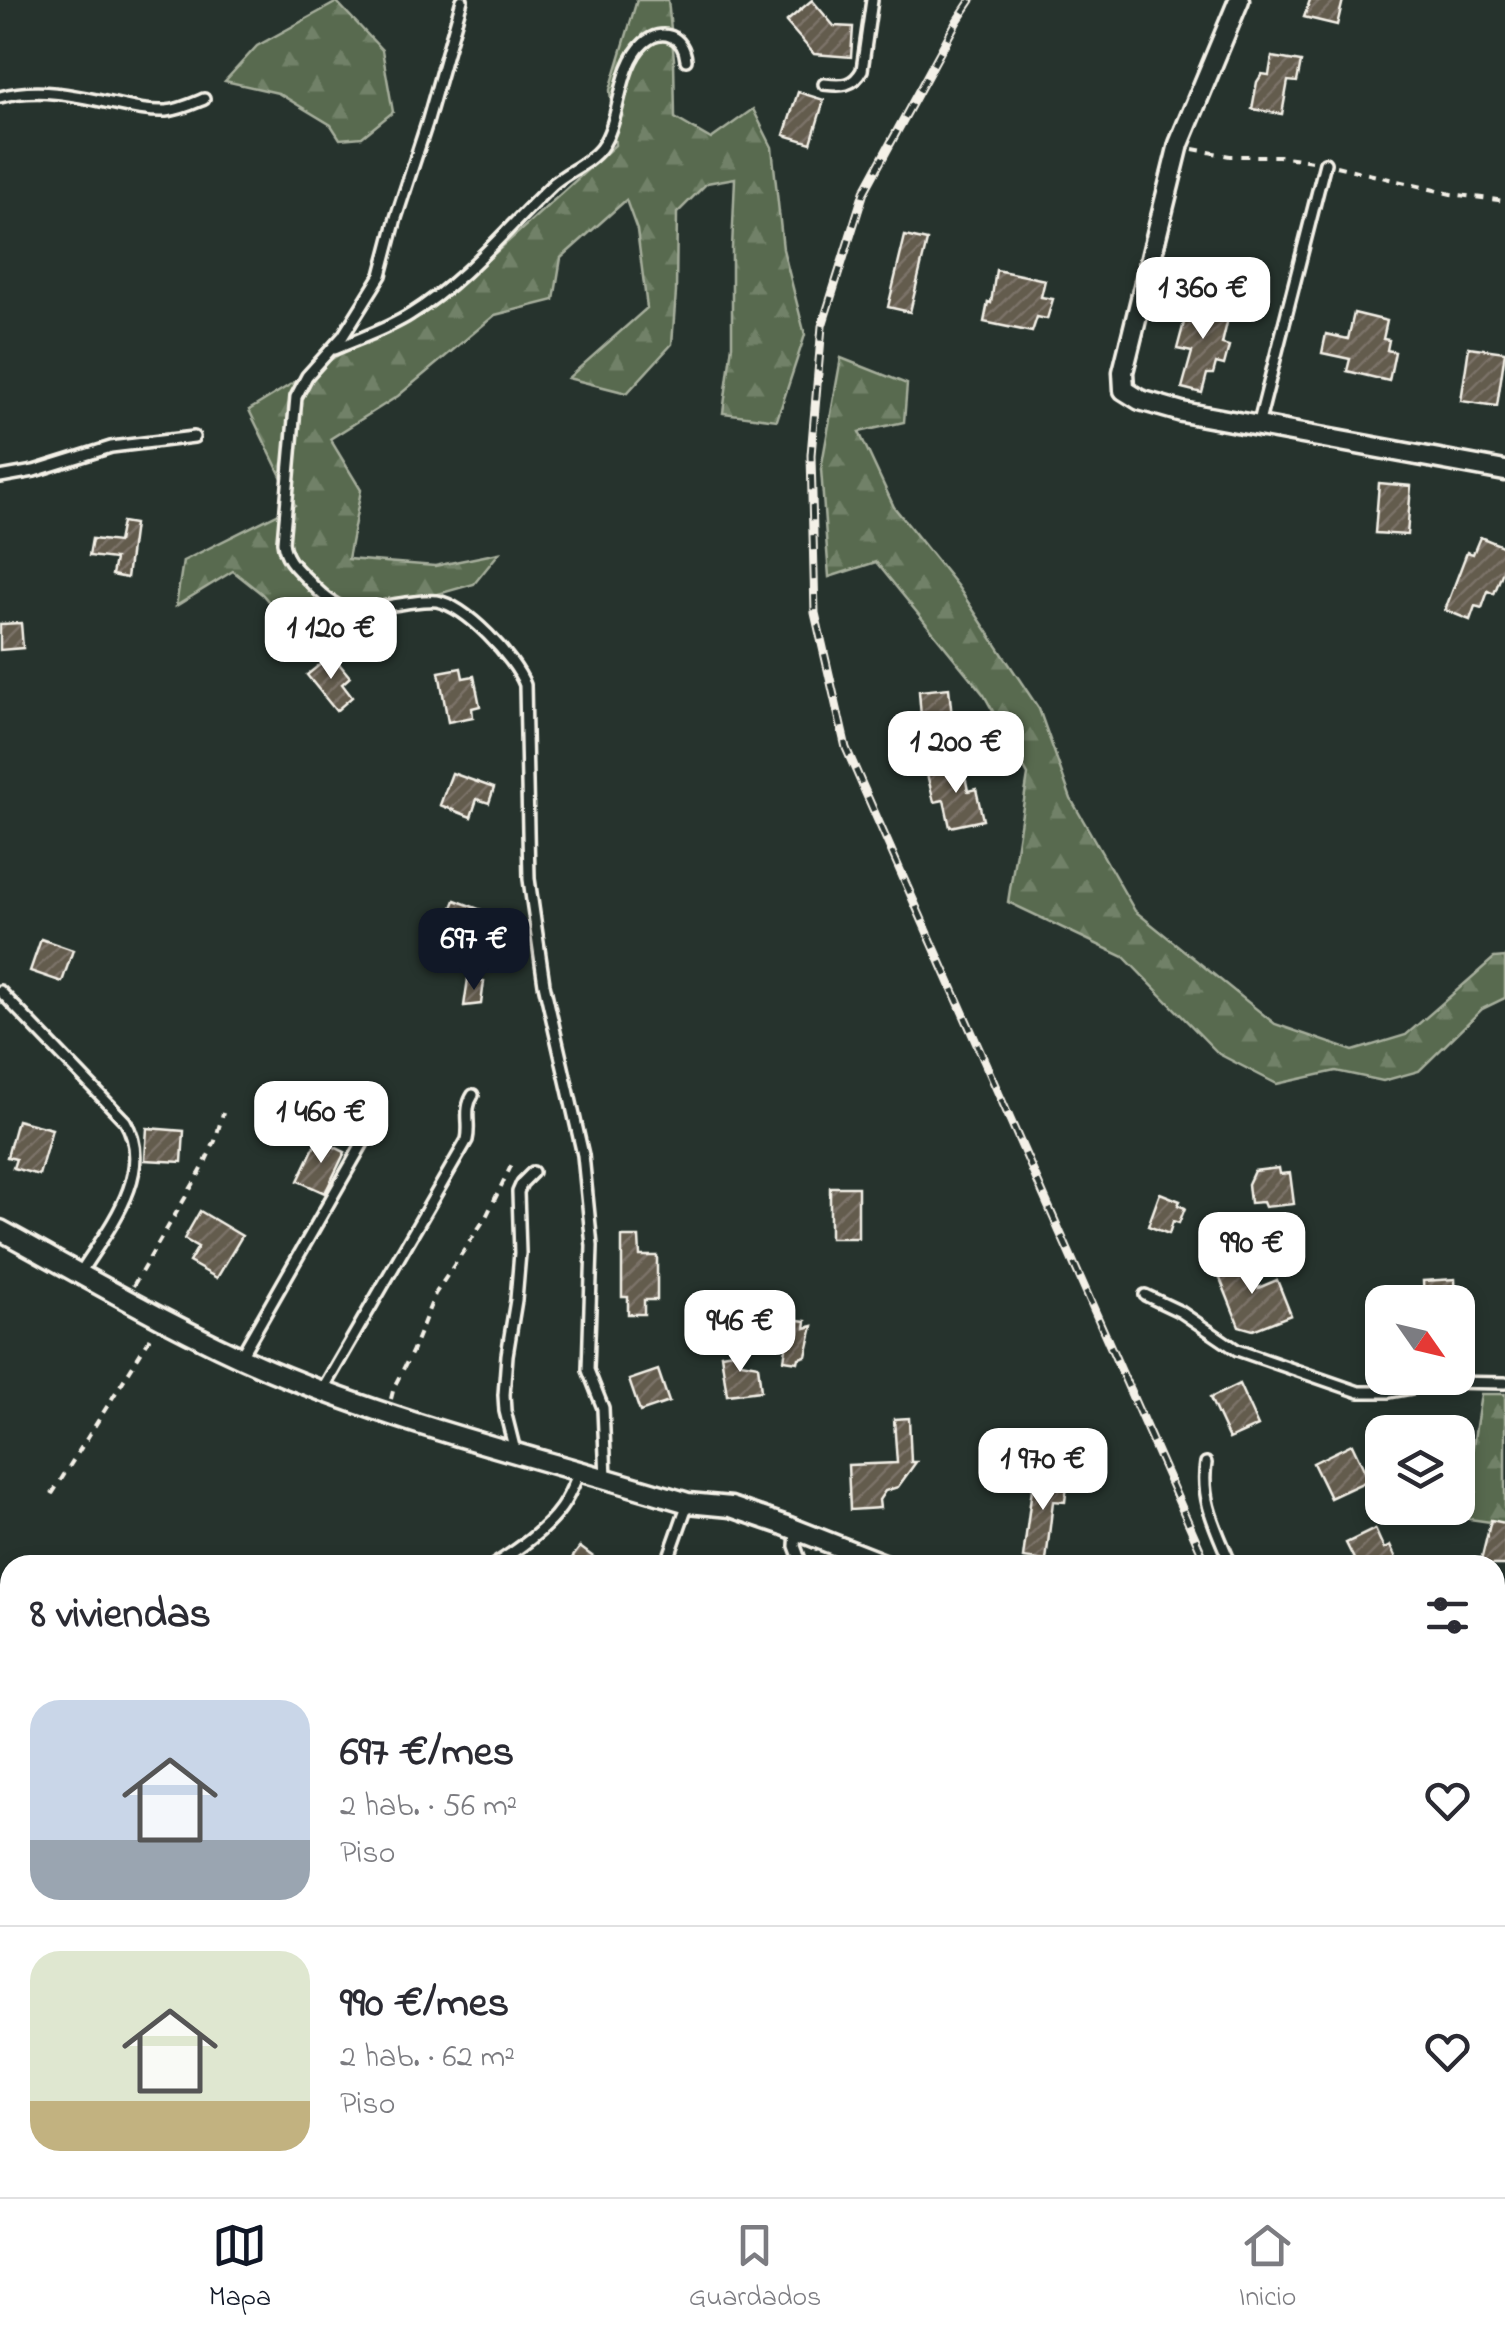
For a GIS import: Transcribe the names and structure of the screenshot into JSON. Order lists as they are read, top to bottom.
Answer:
{
  "north": "bottom right",
  "page": {
    "price": [
      "1 360 €",
      "1 120 €",
      "1 200 €",
      "697 €",
      "1 460 €",
      "990 €",
      "946 €",
      "1 970 €"
    ],
    "heading": "8 viviendas",
    "list": [
      {
        "name": "697 €/mes",
        "note": "2 hab. · 56 m² · Piso"
      },
      {
        "name": "990 €/mes",
        "note": "2 hab. · 62 m² · Piso"
      }
    ],
    "tabs": ["Mapa", "Guardados", "Inicio"]
  }
}
